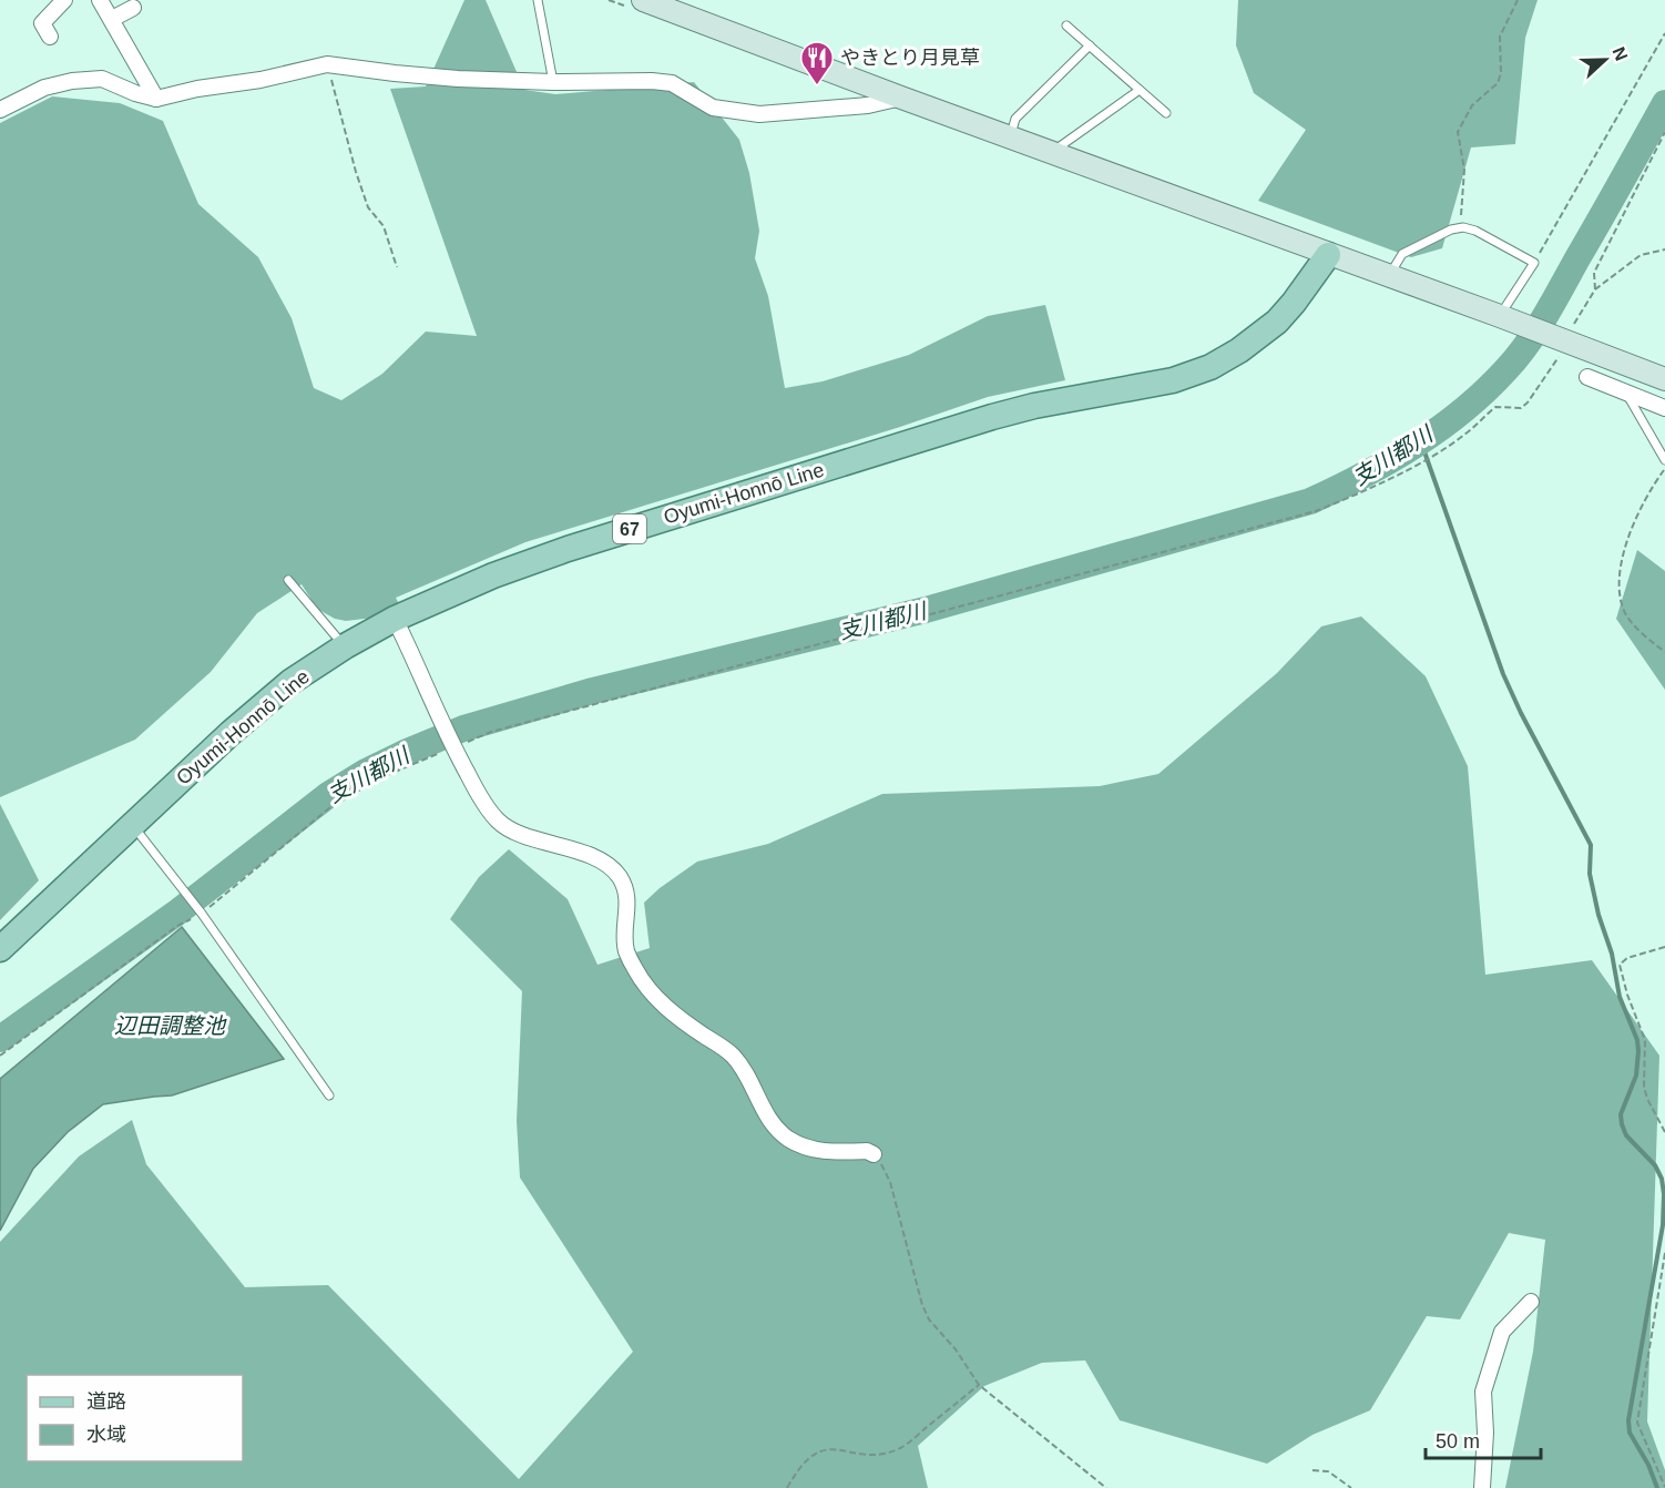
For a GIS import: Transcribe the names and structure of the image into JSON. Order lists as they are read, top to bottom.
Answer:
{
  "streets": {
    "main road": ["Oyumi-Honnō Line", "67"]
  },
  "water": ["支川都川", "辺田調整池"],
  "places": {
    "restaurant": ["やきとり月見草"]
  },
  "legend": ["道路", "水域"],
  "scale_bar": "50 m",
  "north": "right"
}
